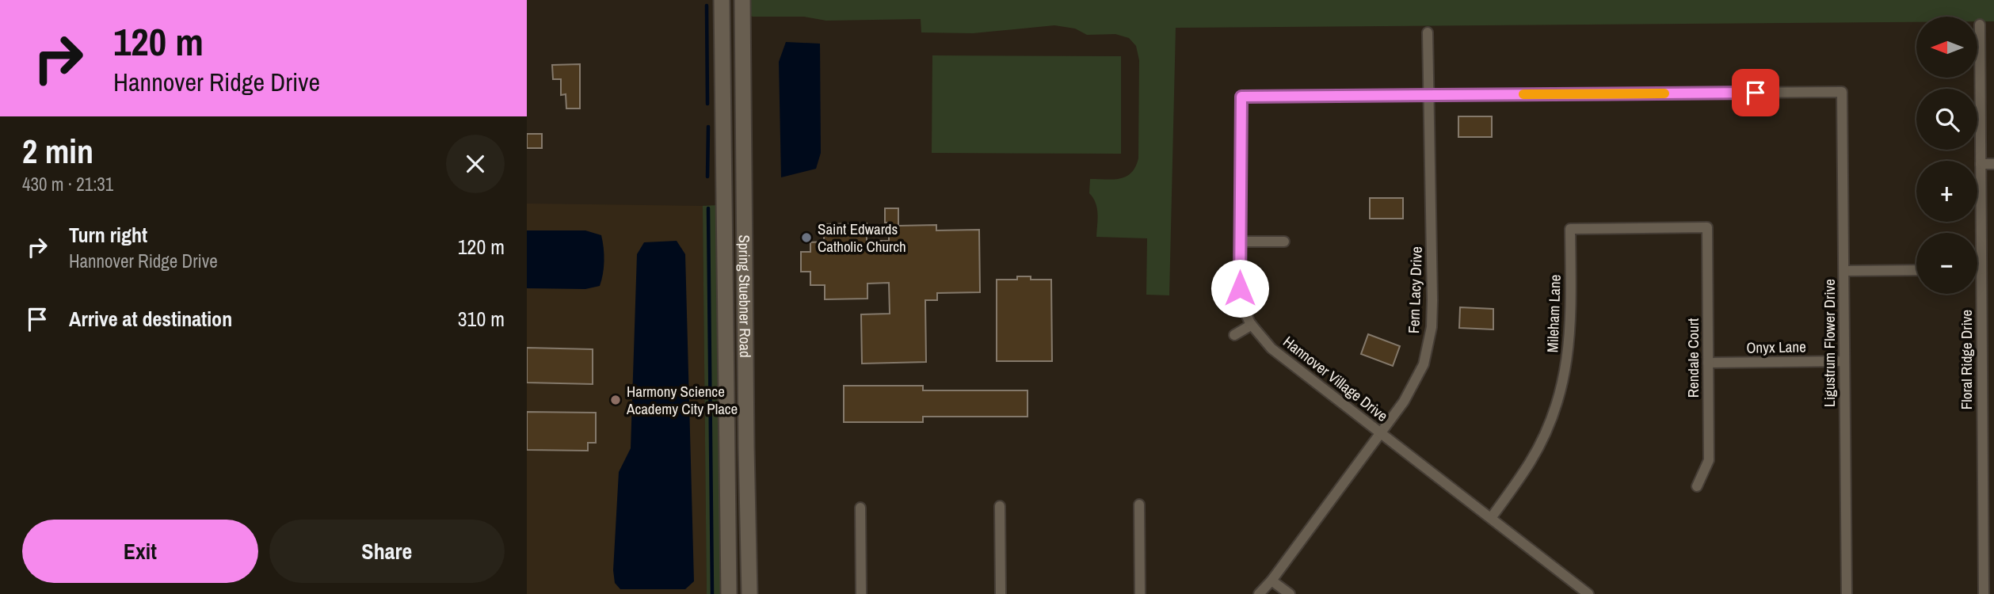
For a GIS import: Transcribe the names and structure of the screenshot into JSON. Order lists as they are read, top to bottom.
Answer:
{
  "streets": {
    "main road": ["Spring Stuebner Road"],
    "street": [
      "Fern Lacy Drive",
      "Mileham Lane",
      "Ligustrum Flower Drive",
      "Onyx Lane",
      "Rendale Court",
      "Floral Ridge Drive",
      "Hannover Village Drive"
    ]
  },
  "crossings": [
    ["Fern Lacy Drive", "Ligustrum Flower Drive"],
    ["Fern Lacy Drive", "Hannover Village Drive"],
    ["Mileham Lane", "Rendale Court"],
    ["Mileham Lane", "Hannover Village Drive"],
    ["Ligustrum Flower Drive", "Onyx Lane"],
    ["Ligustrum Flower Drive", "Hannover Village Drive"],
    ["Onyx Lane", "Rendale Court"]
  ],
  "places": ["Saint Edwards Catholic Church", "Harmony Science Academy City Place"],
  "north": "left",
  "page": {
    "turn": ["120 m", "Hannover Ridge Drive"],
    "map_buttons": ["+", "−"],
    "heading": ["2 min", "430 m · 21:31"],
    "list": [
      {
        "name": "Turn right",
        "note": "Hannover Ridge Drive",
        "value": "120 m"
      },
      {
        "name": "Arrive at destination",
        "value": "310 m"
      }
    ],
    "buttons": ["Exit", "Share"]
  }
}
